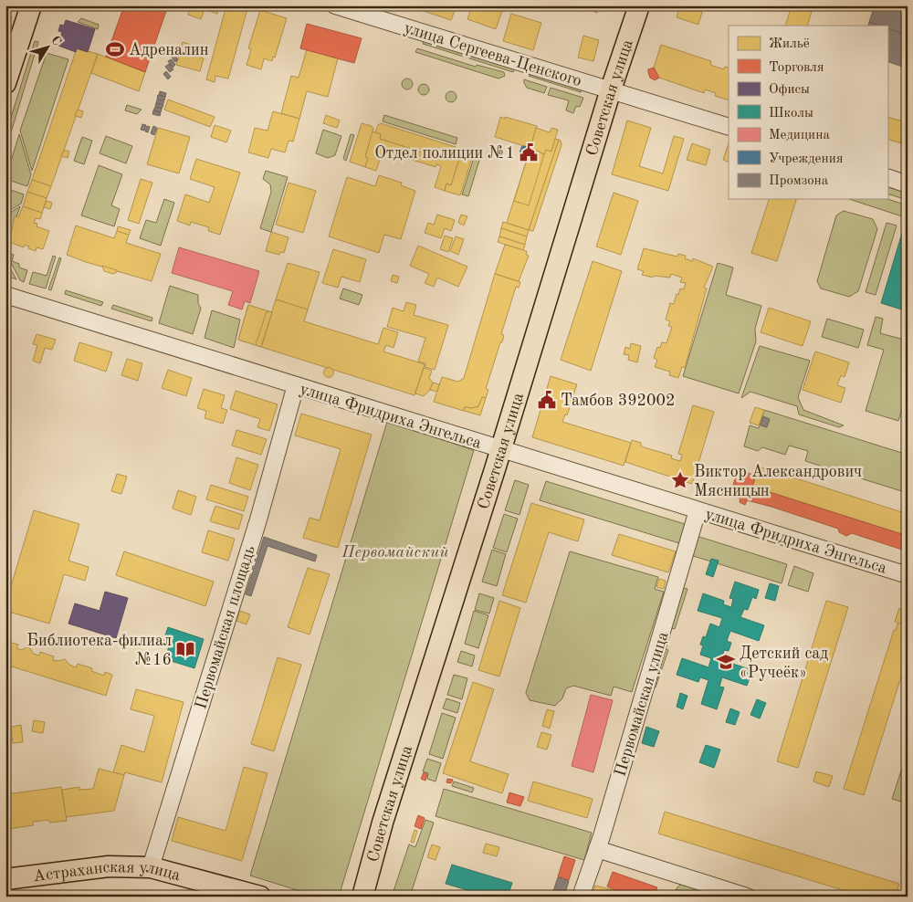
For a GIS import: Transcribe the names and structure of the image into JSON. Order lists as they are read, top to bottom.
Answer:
{
  "streets": {
    "main road": ["Советская улица", "Астраханская улица"],
    "street": [
      "улица Сергеева-Ценского",
      "улица Фридриха Энгельса",
      "Первомайская площадь",
      "Первомайская улица"
    ]
  },
  "crossings": [
    ["улица Сергеева-Ценского", "Советская улица"],
    ["Советская улица", "улица Фридриха Энгельса"],
    ["улица Фридриха Энгельса", "Первомайская площадь"],
    ["улица Фридриха Энгельса", "Первомайская улица"],
    ["Первомайская площадь", "Астраханская улица"]
  ],
  "parks": ["Первомайский"],
  "places": {
    "sports": ["Адреналин"],
    "public building": ["Отдел полиции №1", "Тамбов 392002"],
    "place": ["Виктор Александрович Мясницын"],
    "library": ["Библиотека-филиал №16"],
    "school or university": ["Детский сад «Ручеёк»"]
  },
  "legend": [
    "Жильё",
    "Торговля",
    "Офисы",
    "Школы",
    "Медицина",
    "Учреждения",
    "Промзона"
  ],
  "north": "top right"
}
